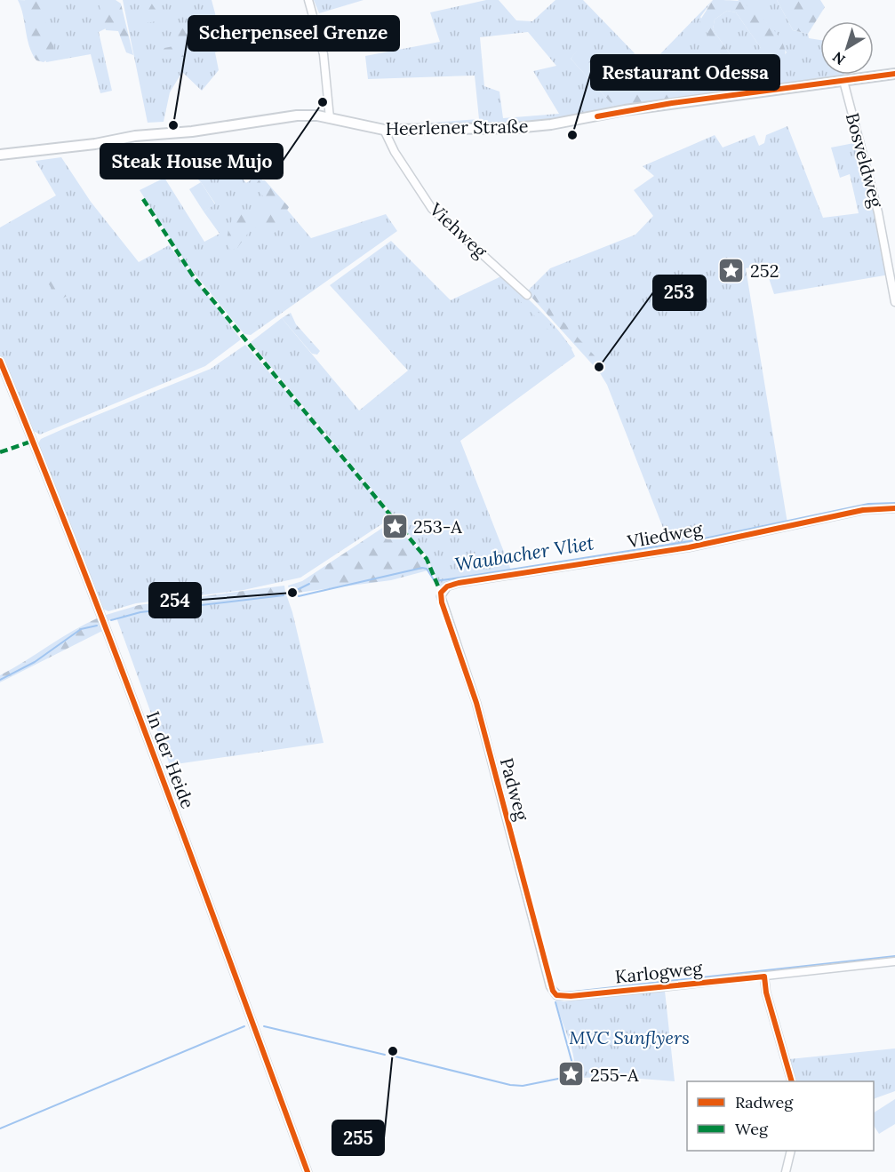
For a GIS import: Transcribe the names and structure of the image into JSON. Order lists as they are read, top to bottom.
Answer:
{
  "streets": {
    "main road": ["Heerlener Straße"],
    "street": [
      "Bosveldweg",
      "Viehweg",
      "Vliedweg",
      "In der Heide",
      "Padweg",
      "Karlogweg"
    ]
  },
  "crossings": [
    ["Heerlener Straße", "Bosveldweg"],
    ["Heerlener Straße", "Viehweg"],
    ["Vliedweg", "Padweg"],
    ["Padweg", "Karlogweg"]
  ],
  "water": ["Waubacher Vliet"],
  "parks": ["MVC Sunflyers"],
  "places": {
    "other": [
      "Steak House Mujo",
      "Scherpenseel Grenze",
      "Restaurant Odessa",
      "253",
      "254",
      "255"
    ],
    "place": ["252", "253-A", "255-A"]
  },
  "legend": ["Radweg", "Weg"],
  "north": "bottom left"
}
